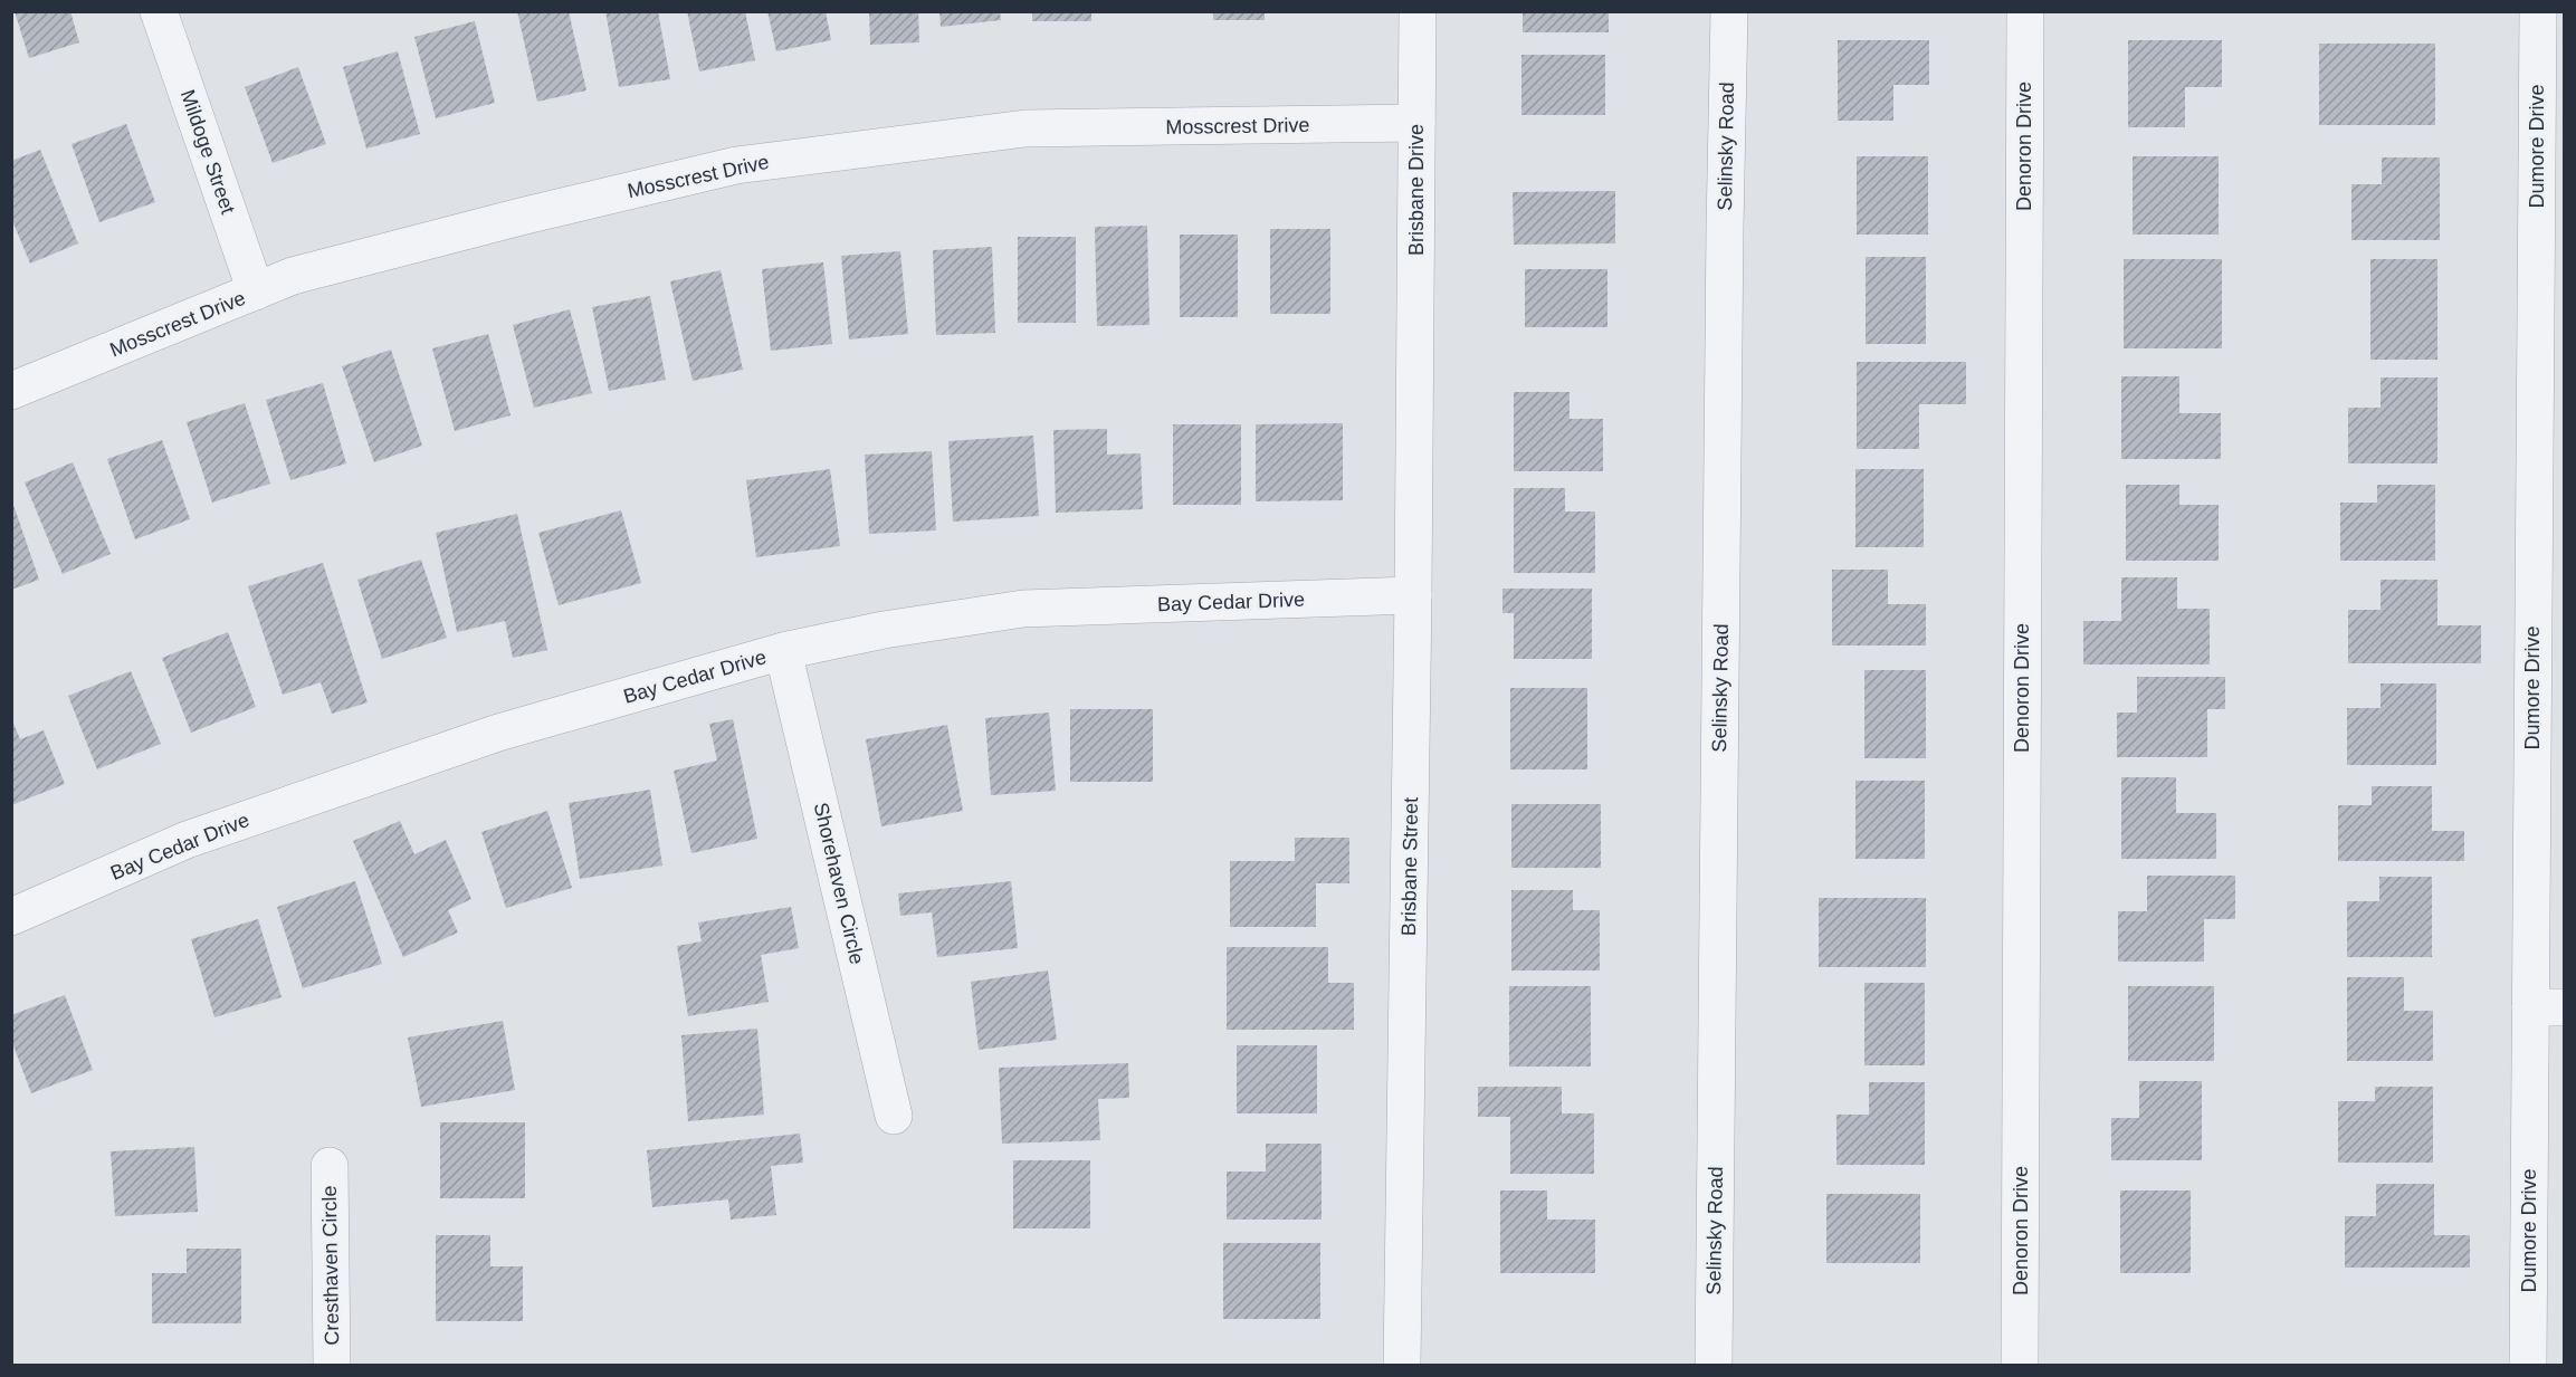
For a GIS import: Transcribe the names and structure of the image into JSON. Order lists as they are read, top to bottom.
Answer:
{
  "streets": {
    "street": [
      "Mosscrest Drive",
      "Selinsky Road",
      "Denoron Drive",
      "Dumore Drive",
      "Mildoge Street",
      "Brisbane Drive",
      "Bay Cedar Drive",
      "Brisbane Street",
      "Shorehaven Circle",
      "Cresthaven Circle"
    ]
  },
  "crossings": [
    ["Mosscrest Drive", "Mildoge Street"],
    ["Mosscrest Drive", "Brisbane Drive"],
    ["Brisbane Drive", "Brisbane Street"],
    ["Bay Cedar Drive", "Brisbane Street"],
    ["Bay Cedar Drive", "Shorehaven Circle"]
  ]
}
